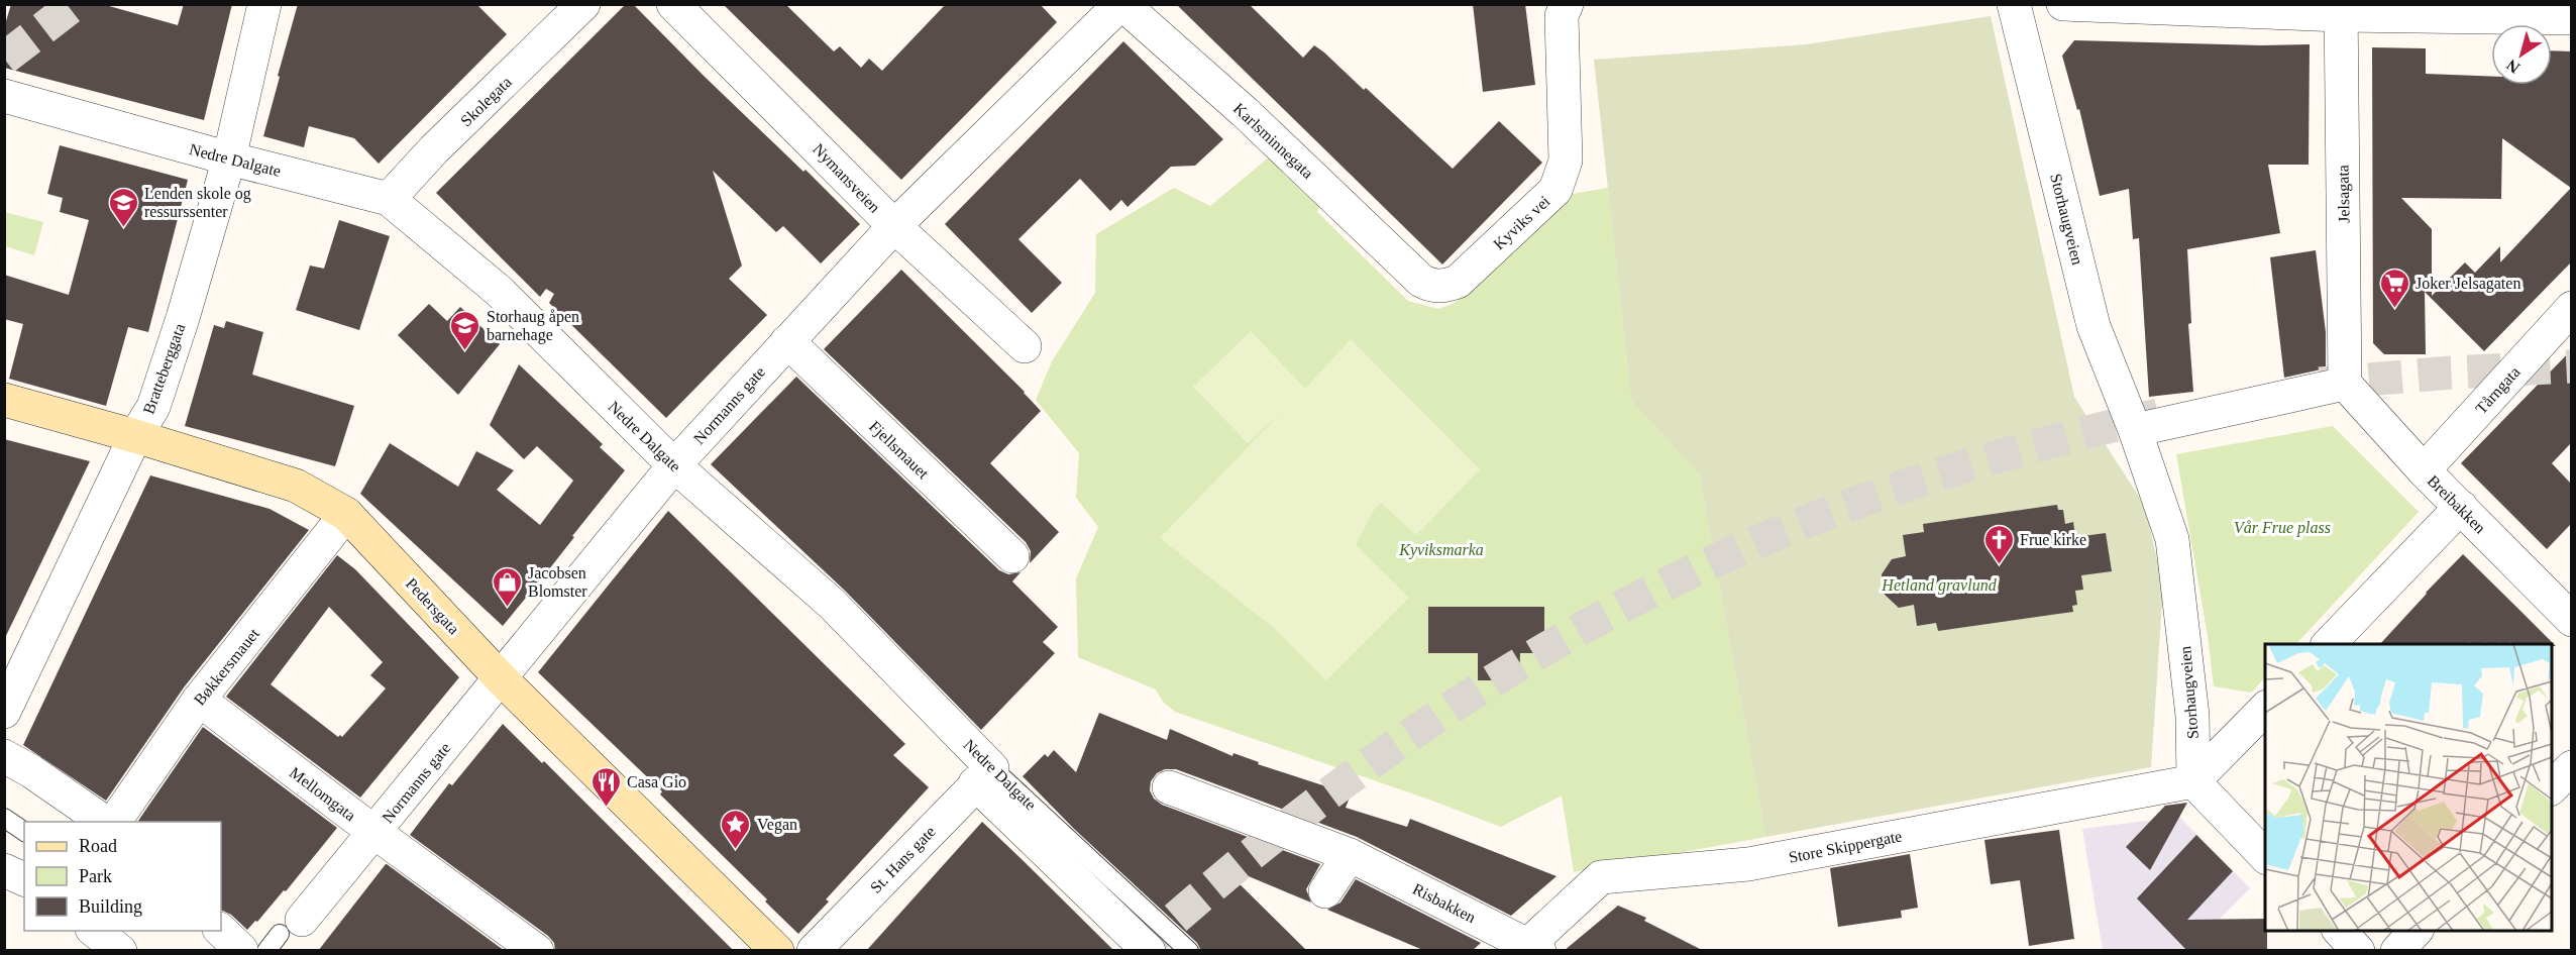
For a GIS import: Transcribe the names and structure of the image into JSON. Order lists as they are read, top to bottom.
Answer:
{
  "streets": {
    "street": [
      "Skolegata",
      "Karlsminnegata",
      "Nedre Dalgate",
      "Nymansveien",
      "Jelsagata",
      "Storhaugveien",
      "Kyviks vei",
      "Bratteberggata",
      "Tårngata",
      "Normanns gate",
      "Fjellsmauet",
      "Breibakken",
      "Pedersgata",
      "Bøkkersmauet",
      "Mellomgata",
      "Store Skippergate",
      "St. Hans gate",
      "Risbakken"
    ]
  },
  "crossings": [
    ["Skolegata", "Nedre Dalgate"],
    ["Karlsminnegata", "Kyviks vei"],
    ["Karlsminnegata", "Normanns gate"],
    ["Nedre Dalgate", "Bratteberggata"],
    ["Nedre Dalgate", "Normanns gate"],
    ["Nedre Dalgate", "St. Hans gate"],
    ["Nymansveien", "Normanns gate"],
    ["Jelsagata", "Breibakken"],
    ["Storhaugveien", "Store Skippergate"],
    ["Bratteberggata", "Pedersgata"],
    ["Tårngata", "Breibakken"],
    ["Normanns gate", "Fjellsmauet"],
    ["Normanns gate", "Pedersgata"],
    ["Normanns gate", "Mellomgata"],
    ["Pedersgata", "Bøkkersmauet"],
    ["Bøkkersmauet", "Mellomgata"],
    ["Store Skippergate", "Risbakken"]
  ],
  "parks": ["Vår Frue plass", "Kyviksmarka", "Hetland gravlund"],
  "places": {
    "school or university": ["Lenden skole og ressurssenter", "Storhaug åpen barnehage"],
    "supermarket": ["Joker Jelsagaten"],
    "church": ["Frue kirke"],
    "shop": ["Jacobsen Blomster"],
    "restaurant": ["Casa Gio"],
    "place": ["Vegan"]
  },
  "legend": ["Road", "Park", "Building"],
  "north": "bottom left"
}
